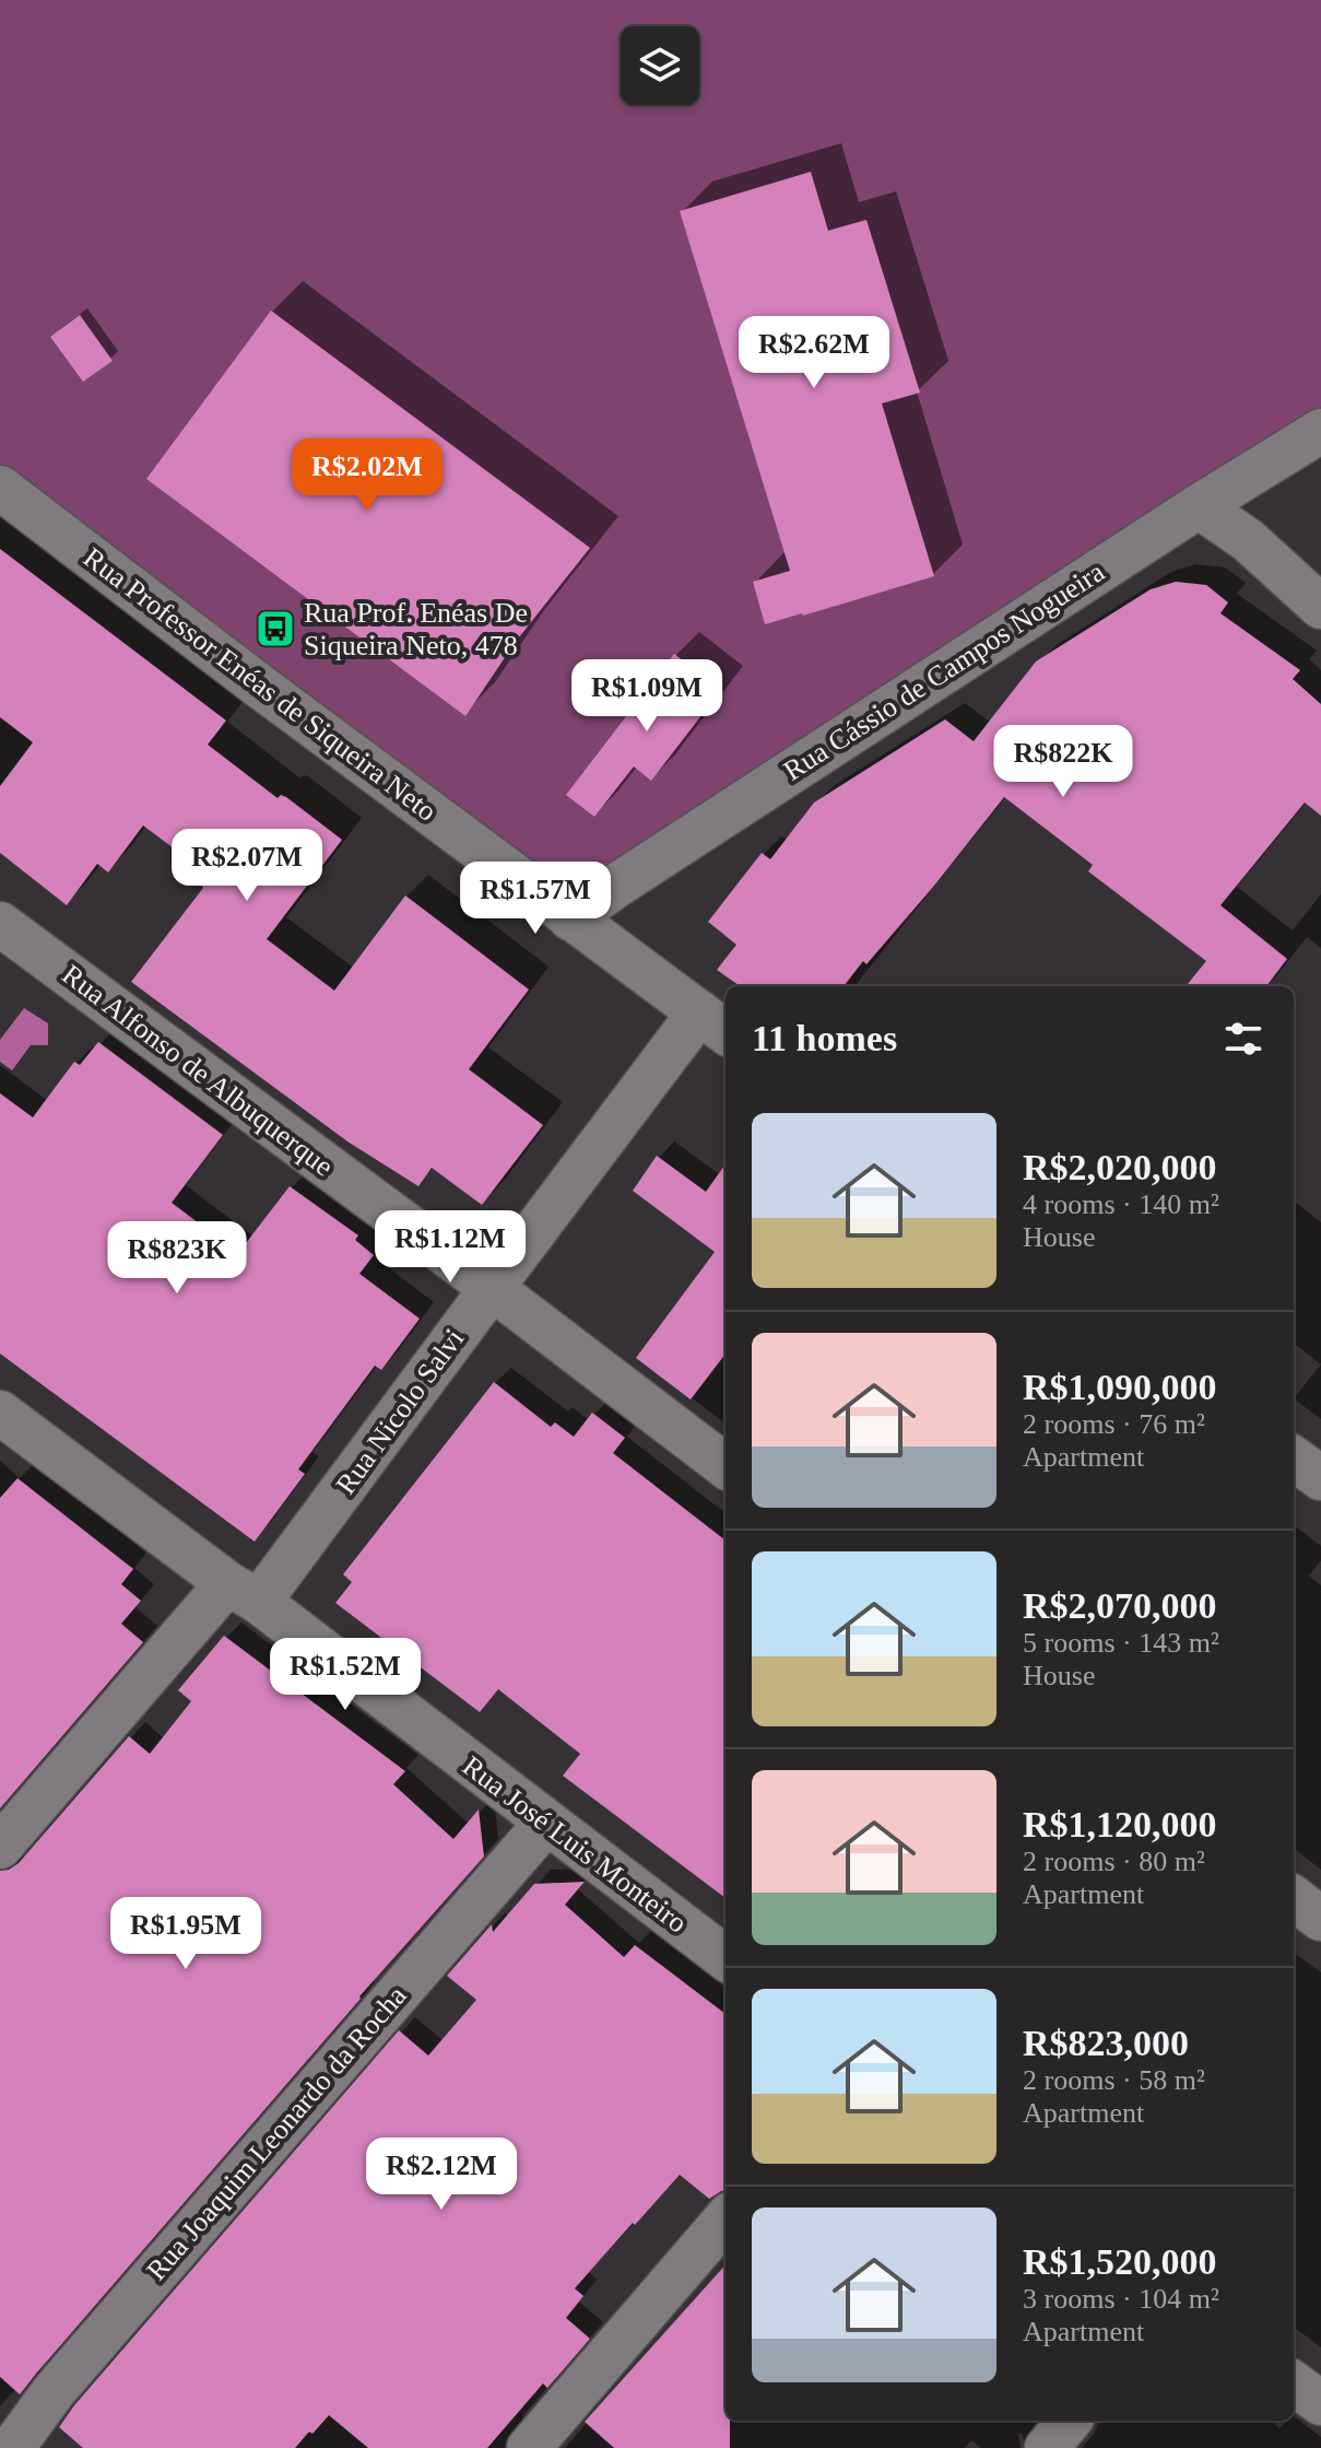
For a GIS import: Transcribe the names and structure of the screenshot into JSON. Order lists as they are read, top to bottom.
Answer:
{
  "streets": {
    "street": [
      "Rua Cássio de Campos Nogueira",
      "Rua Professor Enéas de Siqueira Neto",
      "Rua Alfonso de Albuquerque",
      "Rua Nicolo Salvi",
      "Rua José Luis Monteiro",
      "Rua Joaquim Leonardo da Rocha"
    ]
  },
  "crossings": [
    ["Rua Cássio de Campos Nogueira", "Rua Professor Enéas de Siqueira Neto"],
    ["Rua Professor Enéas de Siqueira Neto", "Rua Nicolo Salvi"],
    ["Rua Alfonso de Albuquerque", "Rua Nicolo Salvi"],
    ["Rua Nicolo Salvi", "Rua José Luis Monteiro"],
    ["Rua José Luis Monteiro", "Rua Joaquim Leonardo da Rocha"]
  ],
  "places": {
    "bus stop": ["Rua Prof. Enéas De Siqueira Neto, 478"]
  },
  "page": {
    "price": [
      "R$2.62M",
      "R$2.02M",
      "R$1.09M",
      "R$822K",
      "R$2.07M",
      "R$1.57M",
      "R$1.12M",
      "R$823K",
      "R$1.52M",
      "R$1.95M",
      "R$2.12M"
    ],
    "heading": "11 homes",
    "list": [
      {
        "name": "R$2,020,000",
        "note": "4 rooms · 140 m² · House"
      },
      {
        "name": "R$1,090,000",
        "note": "2 rooms · 76 m² · Apartment"
      },
      {
        "name": "R$2,070,000",
        "note": "5 rooms · 143 m² · House"
      },
      {
        "name": "R$1,120,000",
        "note": "2 rooms · 80 m² · Apartment"
      },
      {
        "name": "R$823,000",
        "note": "2 rooms · 58 m² · Apartment"
      },
      {
        "name": "R$1,520,000",
        "note": "3 rooms · 104 m² · Apartment"
      }
    ]
  }
}
